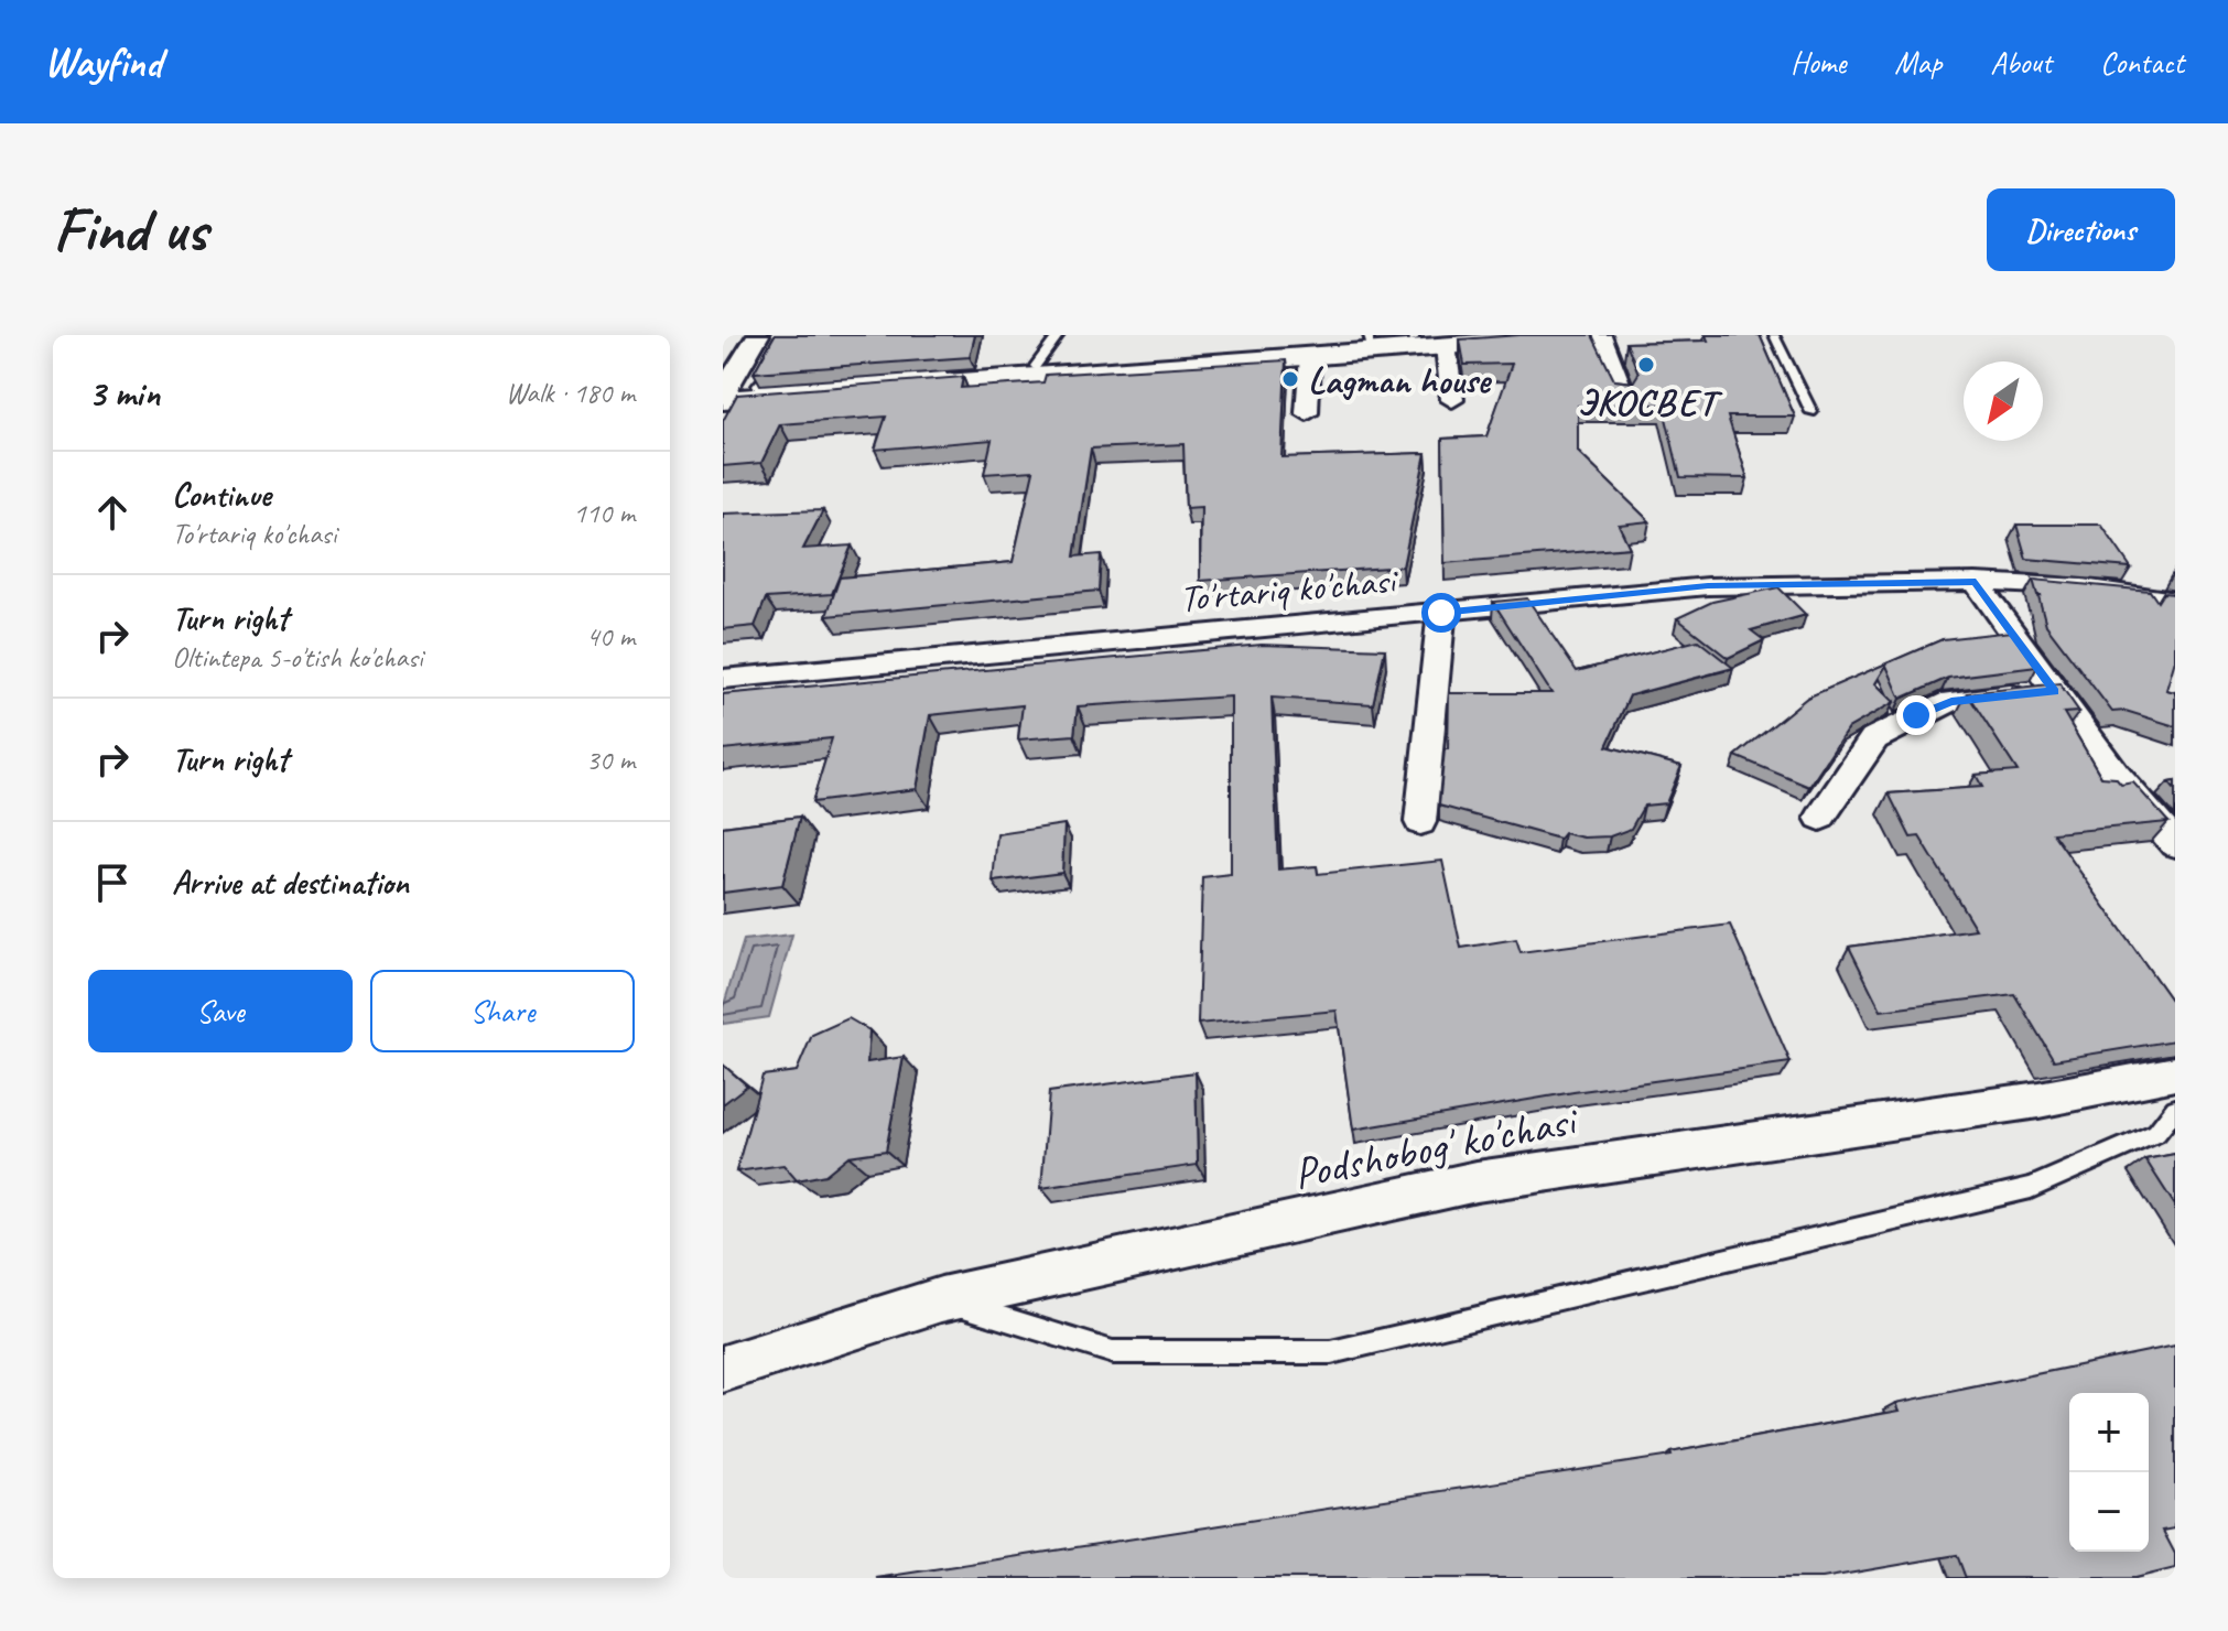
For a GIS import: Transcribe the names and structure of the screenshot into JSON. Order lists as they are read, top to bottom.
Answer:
{
  "streets": {
    "street": ["To'rtariq ko'chasi", "Podshobog' ko'chasi"]
  },
  "places": ["ЭКОСВЕТ", "Lagman house"],
  "north": "bottom left",
  "page": {
    "header": "Wayfind",
    "nav": [
      "Home",
      "Map",
      "About",
      "Contact"
    ],
    "buttons": [
      "Directions",
      ["Save", "Share"]
    ],
    "title": "Find us",
    "heading": ["3 min", "Walk · 180 m"],
    "list": [
      ["Continue", "To'rtariq ko'chasi", "110 m"],
      ["Turn right", "Oltintepa 5-o'tish ko'chasi", "40 m"],
      ["Turn right", "30 m"],
      "Arrive at destination"
    ],
    "map_buttons": ["+", "−"]
  }
}
